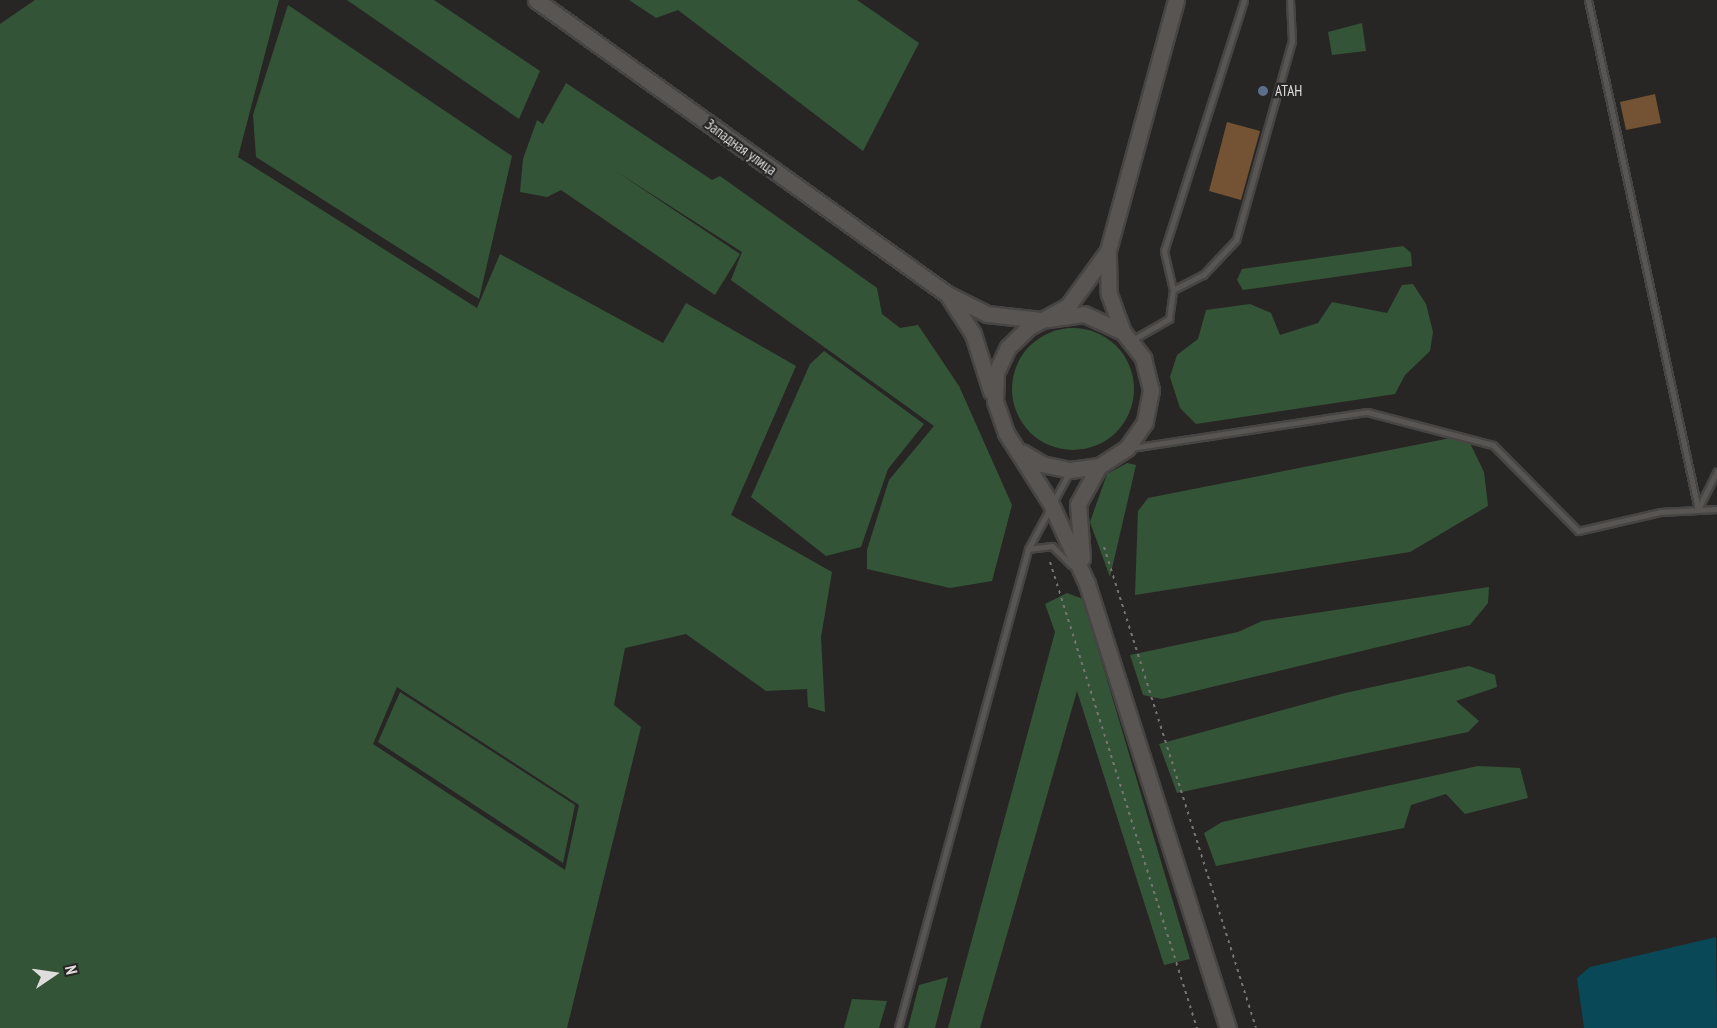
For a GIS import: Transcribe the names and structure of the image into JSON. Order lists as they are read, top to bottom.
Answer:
{
  "streets": {
    "main road": ["Западная улица"]
  },
  "places": ["АТАН"],
  "north": "right"
}
